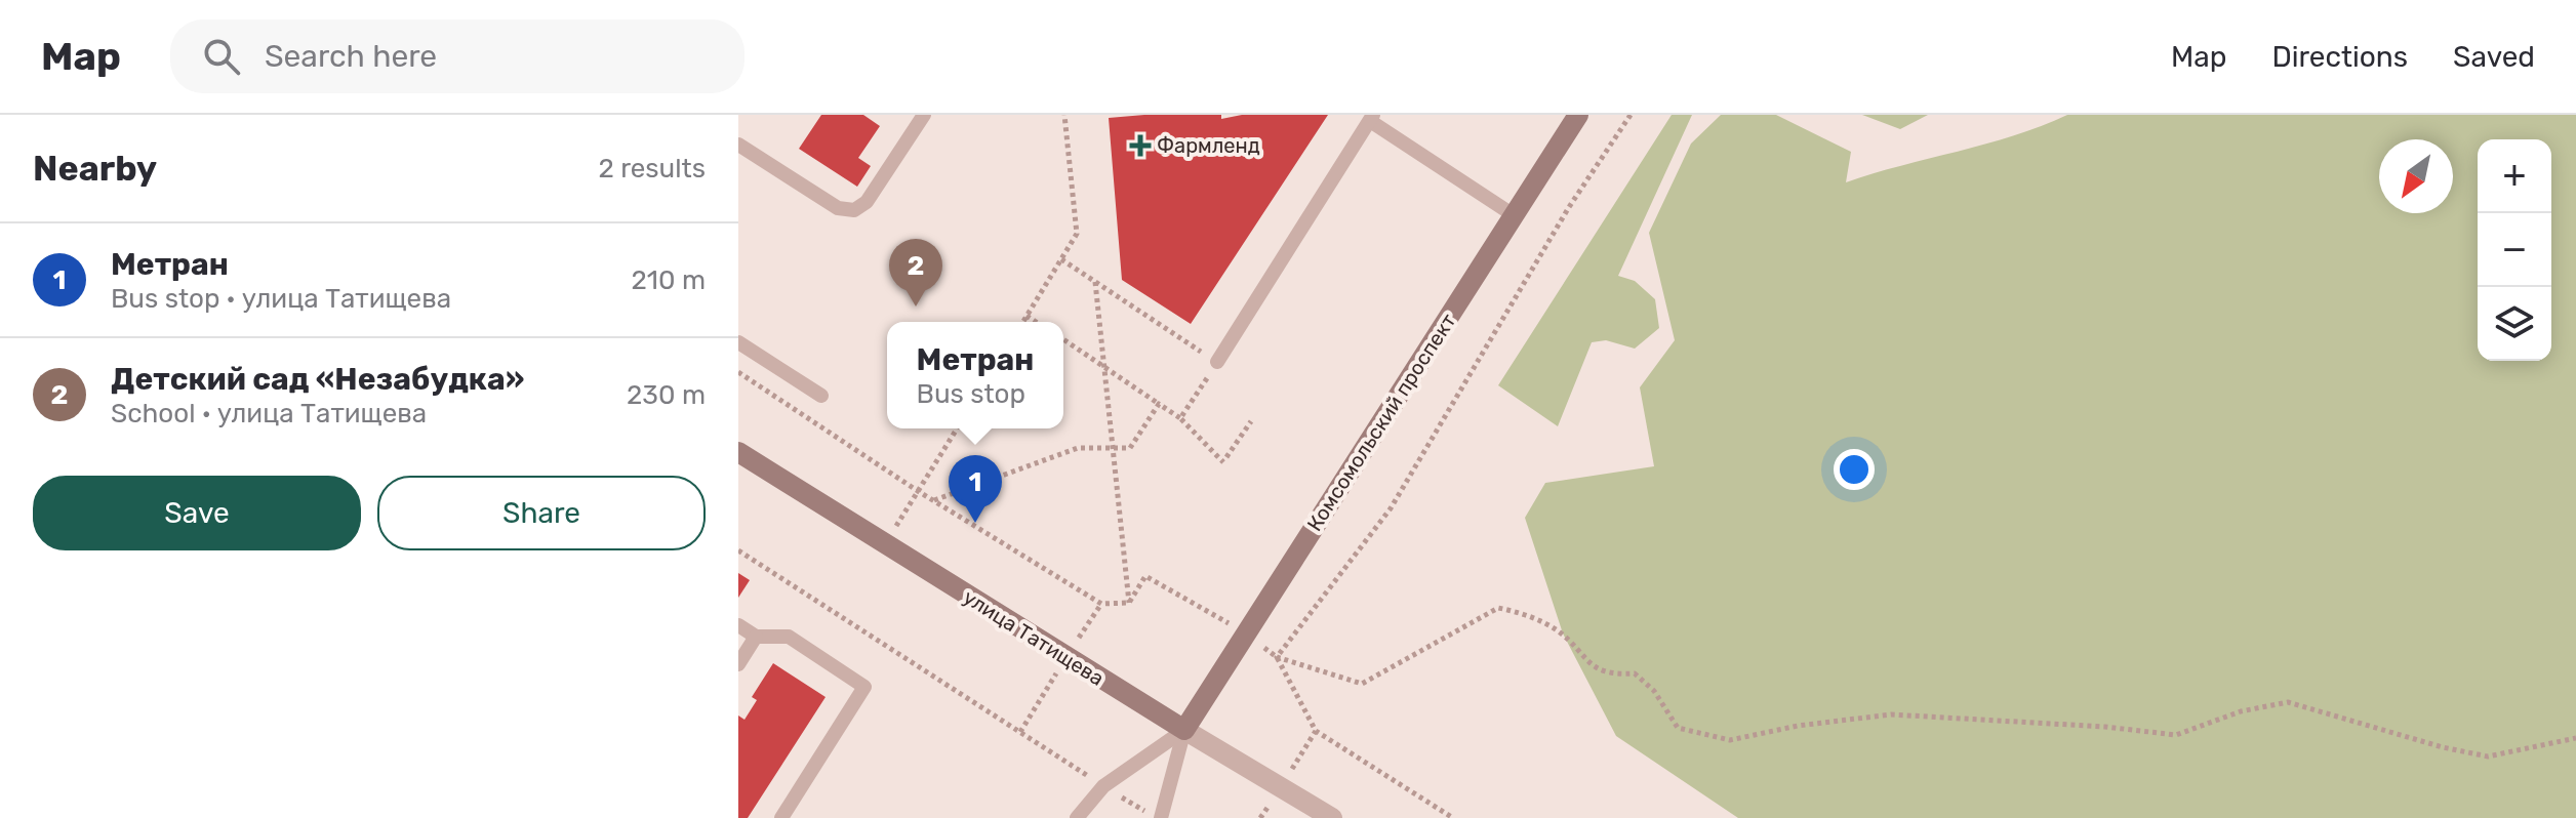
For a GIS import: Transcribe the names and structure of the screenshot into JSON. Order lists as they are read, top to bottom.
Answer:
{
  "streets": {
    "street": ["Комсомольский проспект", "улица Татищева"]
  },
  "crossings": [
    ["Комсомольский проспект", "улица Татищева"]
  ],
  "places": {
    "health": ["Фармленд"]
  },
  "north": "bottom left",
  "page": {
    "header": "Map",
    "search": "Search here",
    "nav": ["Map", "Directions", "Saved"],
    "heading": ["Nearby", "2 results"],
    "map_buttons": ["+", "−"],
    "list": [
      {
        "mark": "1",
        "name": "Метран",
        "note": "Bus stop · улица Татищева",
        "value": "210 m"
      },
      {
        "mark": "2",
        "name": "Детский сад «Незабудка»",
        "note": "School · улица Татищева",
        "value": "230 m"
      }
    ],
    "pins": ["2", "1"],
    "popup": ["Метран", "Bus stop"],
    "buttons": ["Save", "Share"]
  }
}
